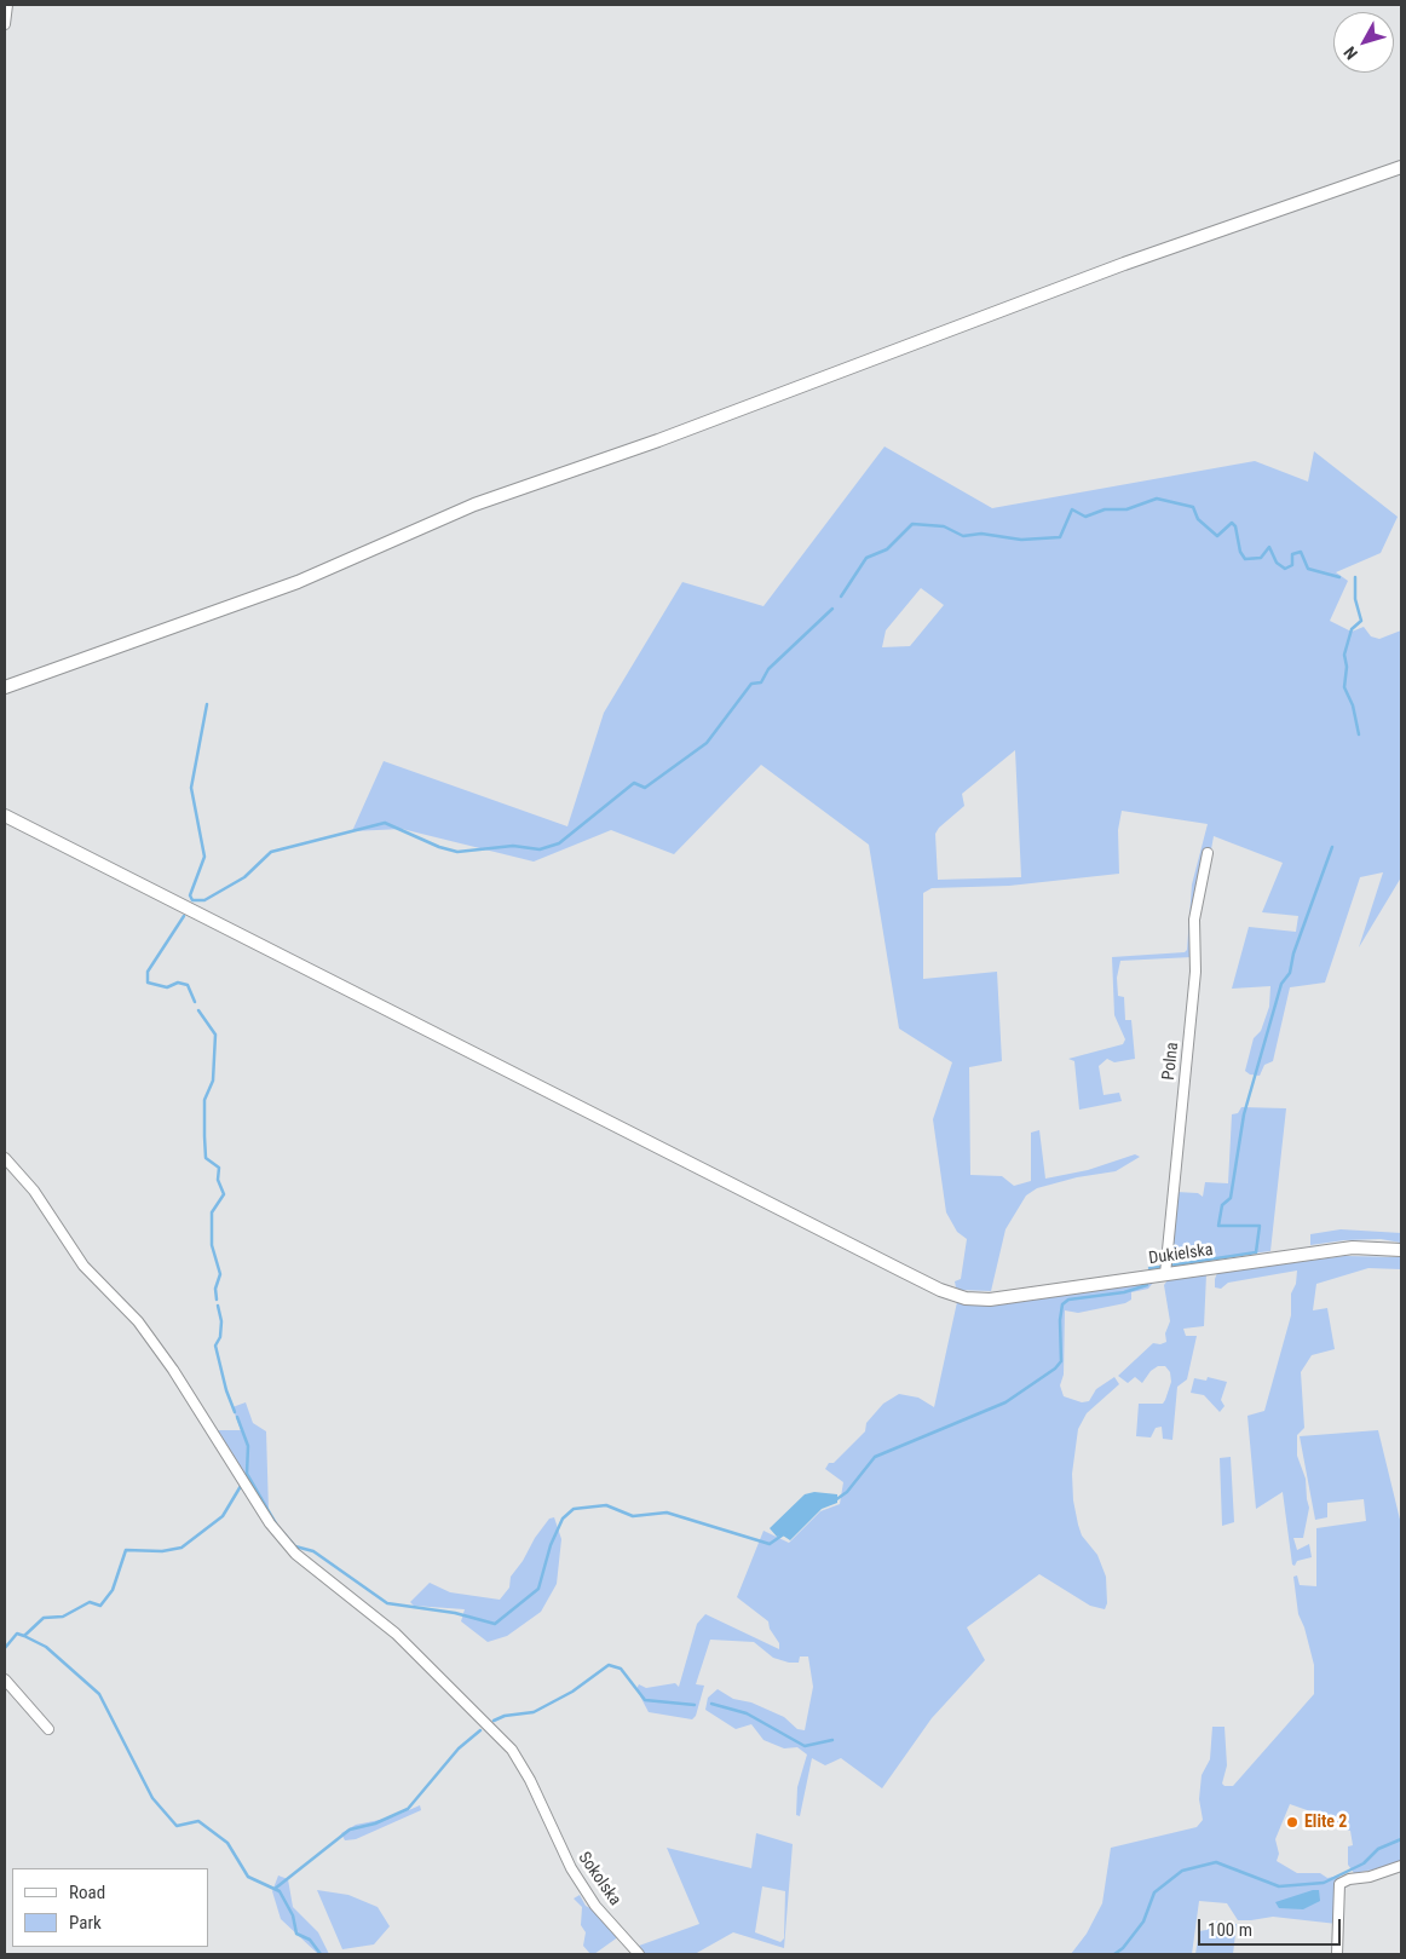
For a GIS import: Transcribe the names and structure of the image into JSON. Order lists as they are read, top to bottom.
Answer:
{
  "streets": {
    "main road": ["Dukielska"],
    "street": ["Polna", "Sokolska"]
  },
  "crossings": [
    ["Polna", "Dukielska"]
  ],
  "places": ["Elite 2"],
  "legend": ["Road", "Park"],
  "scale_bar": "100 m",
  "north": "bottom left"
}
